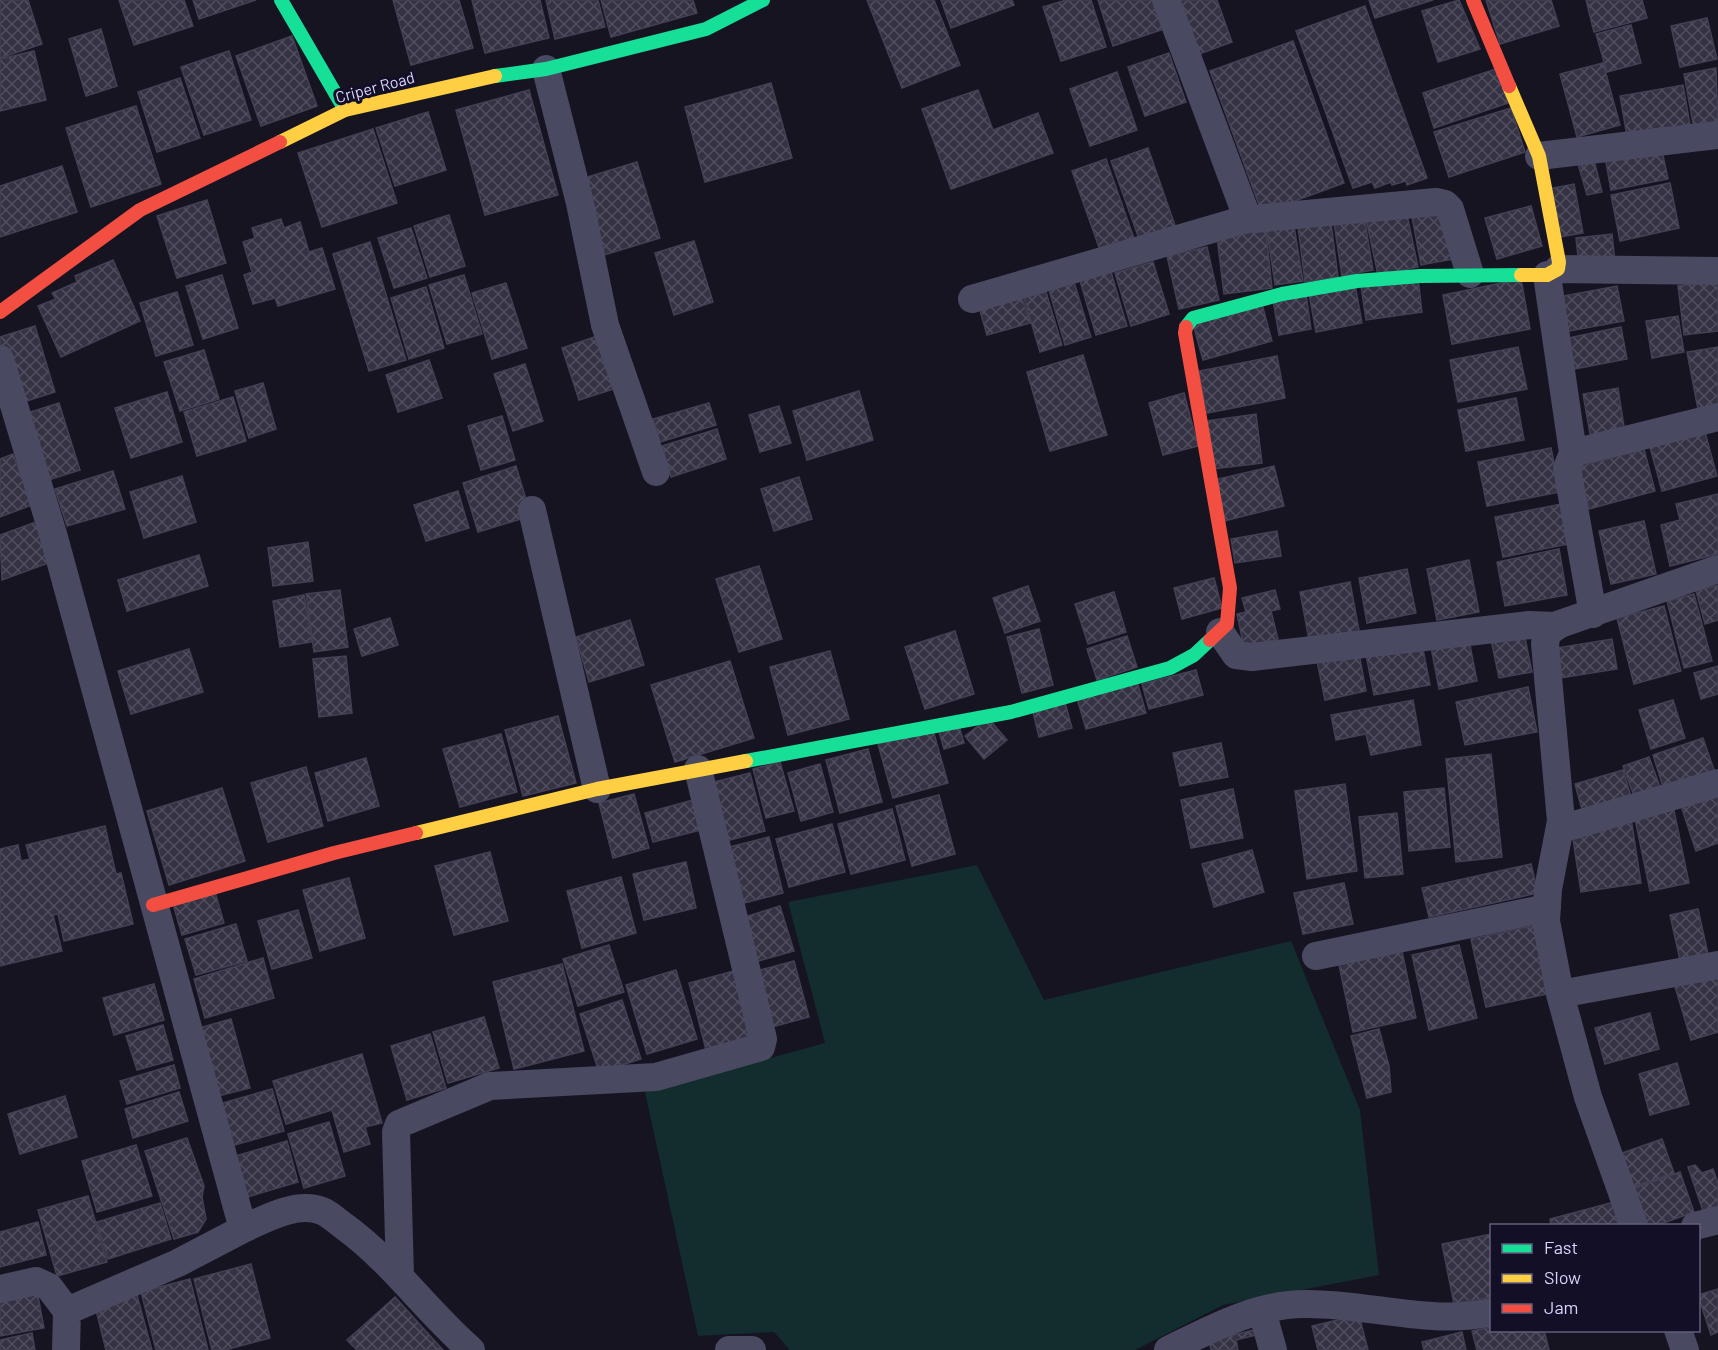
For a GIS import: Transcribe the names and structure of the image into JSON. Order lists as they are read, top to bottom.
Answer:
{
  "streets": {
    "street": ["Criper Road"]
  },
  "legend": ["Fast", "Slow", "Jam"]
}
